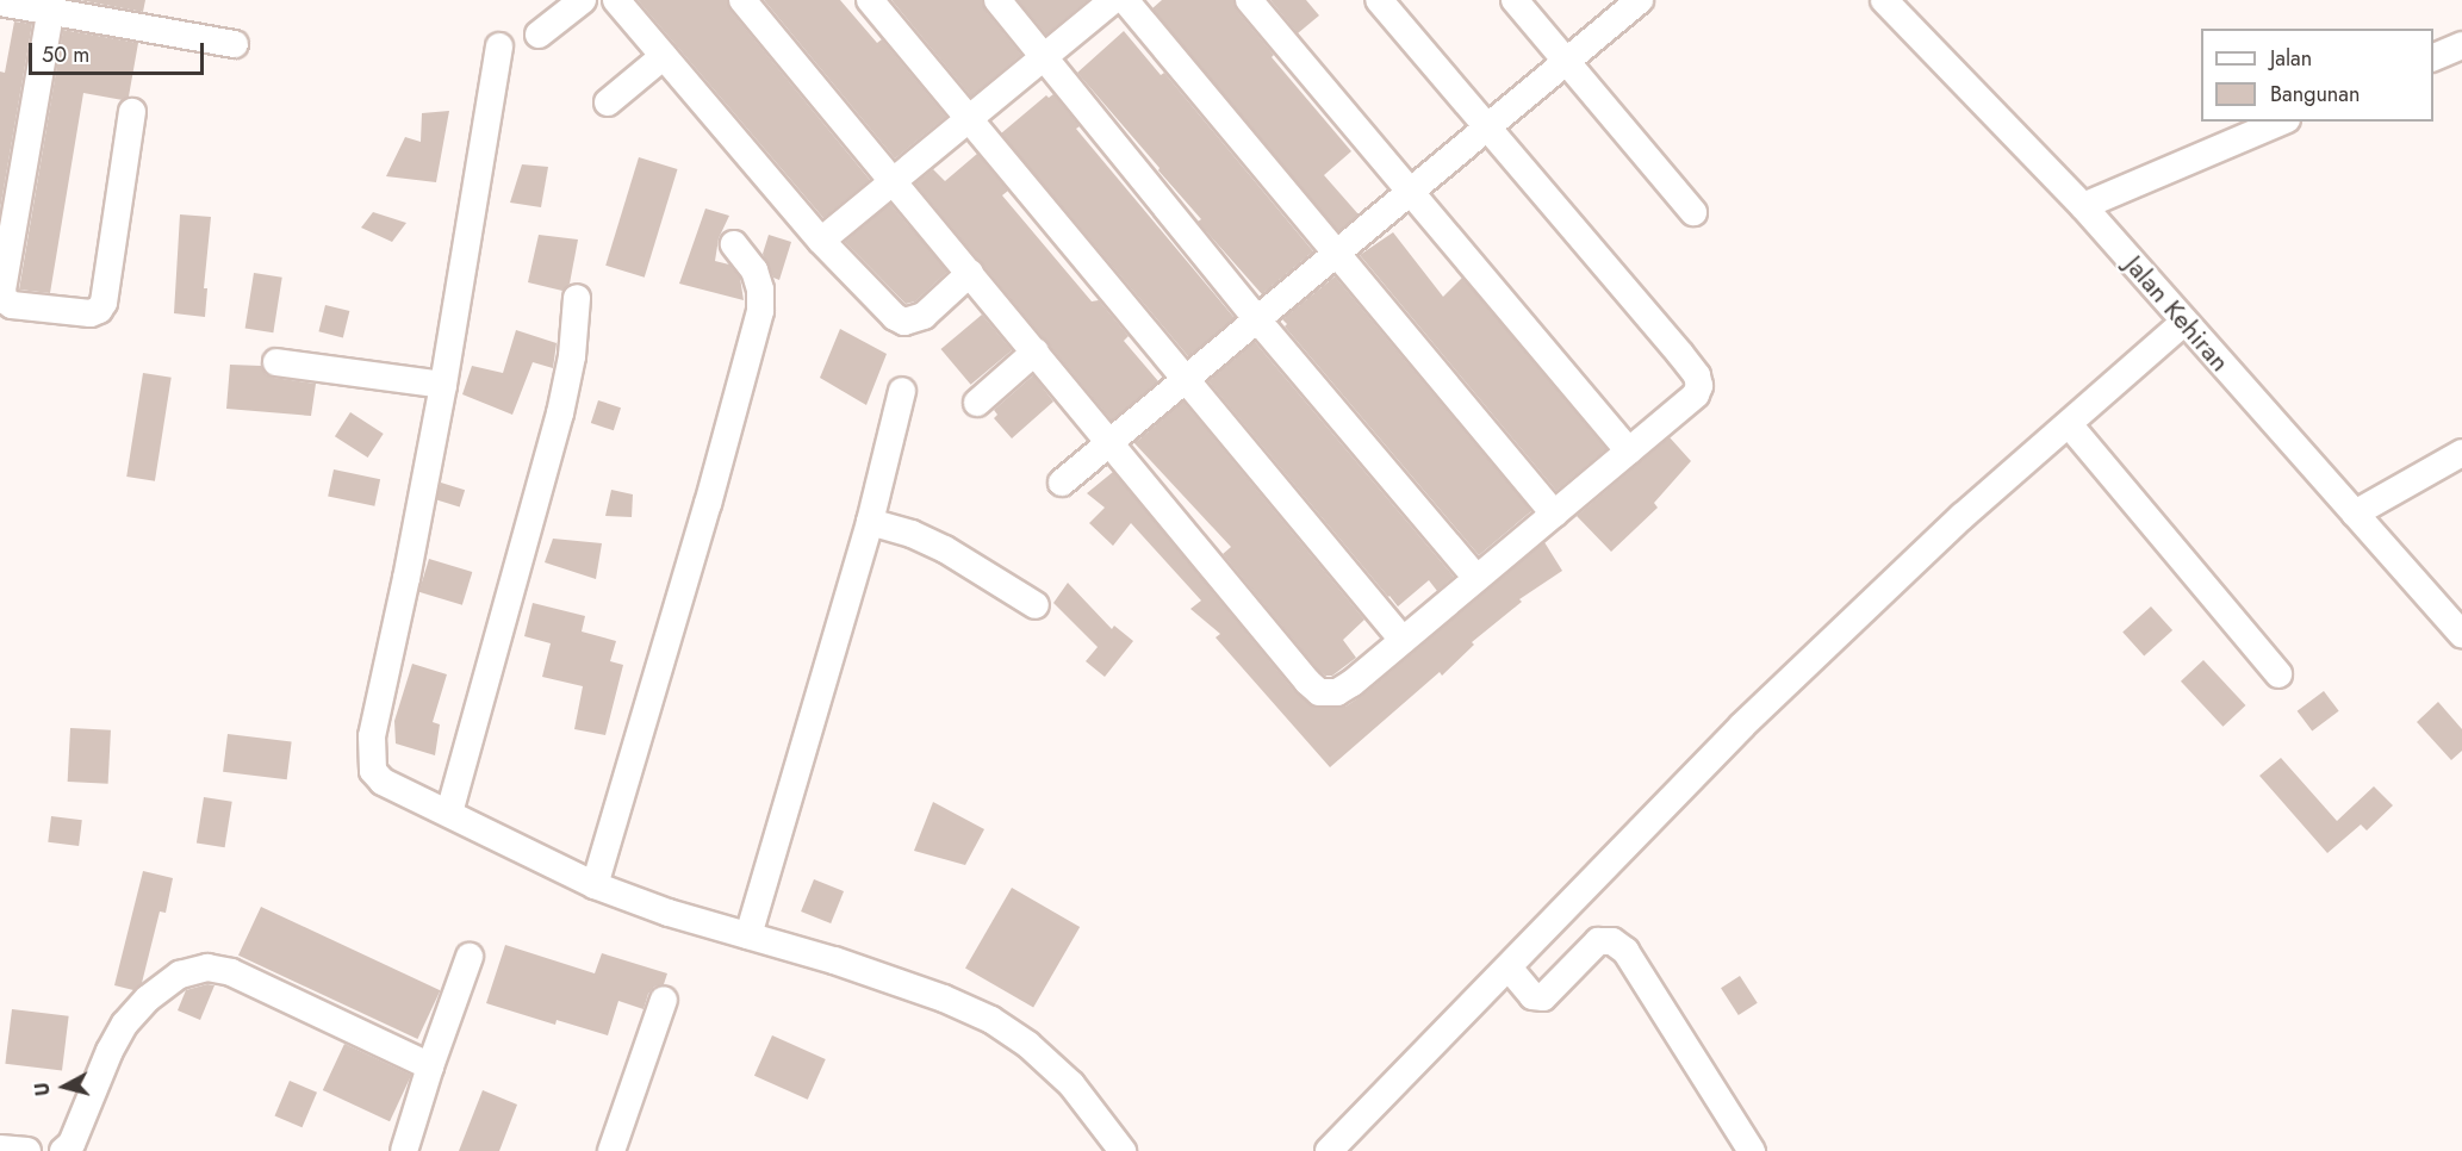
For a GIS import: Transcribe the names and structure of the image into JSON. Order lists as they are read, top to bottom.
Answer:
{
  "streets": {
    "street": ["Jalan Kehiran"]
  },
  "legend": ["Jalan", "Bangunan"],
  "scale_bar": "50 m",
  "north": "left"
}
